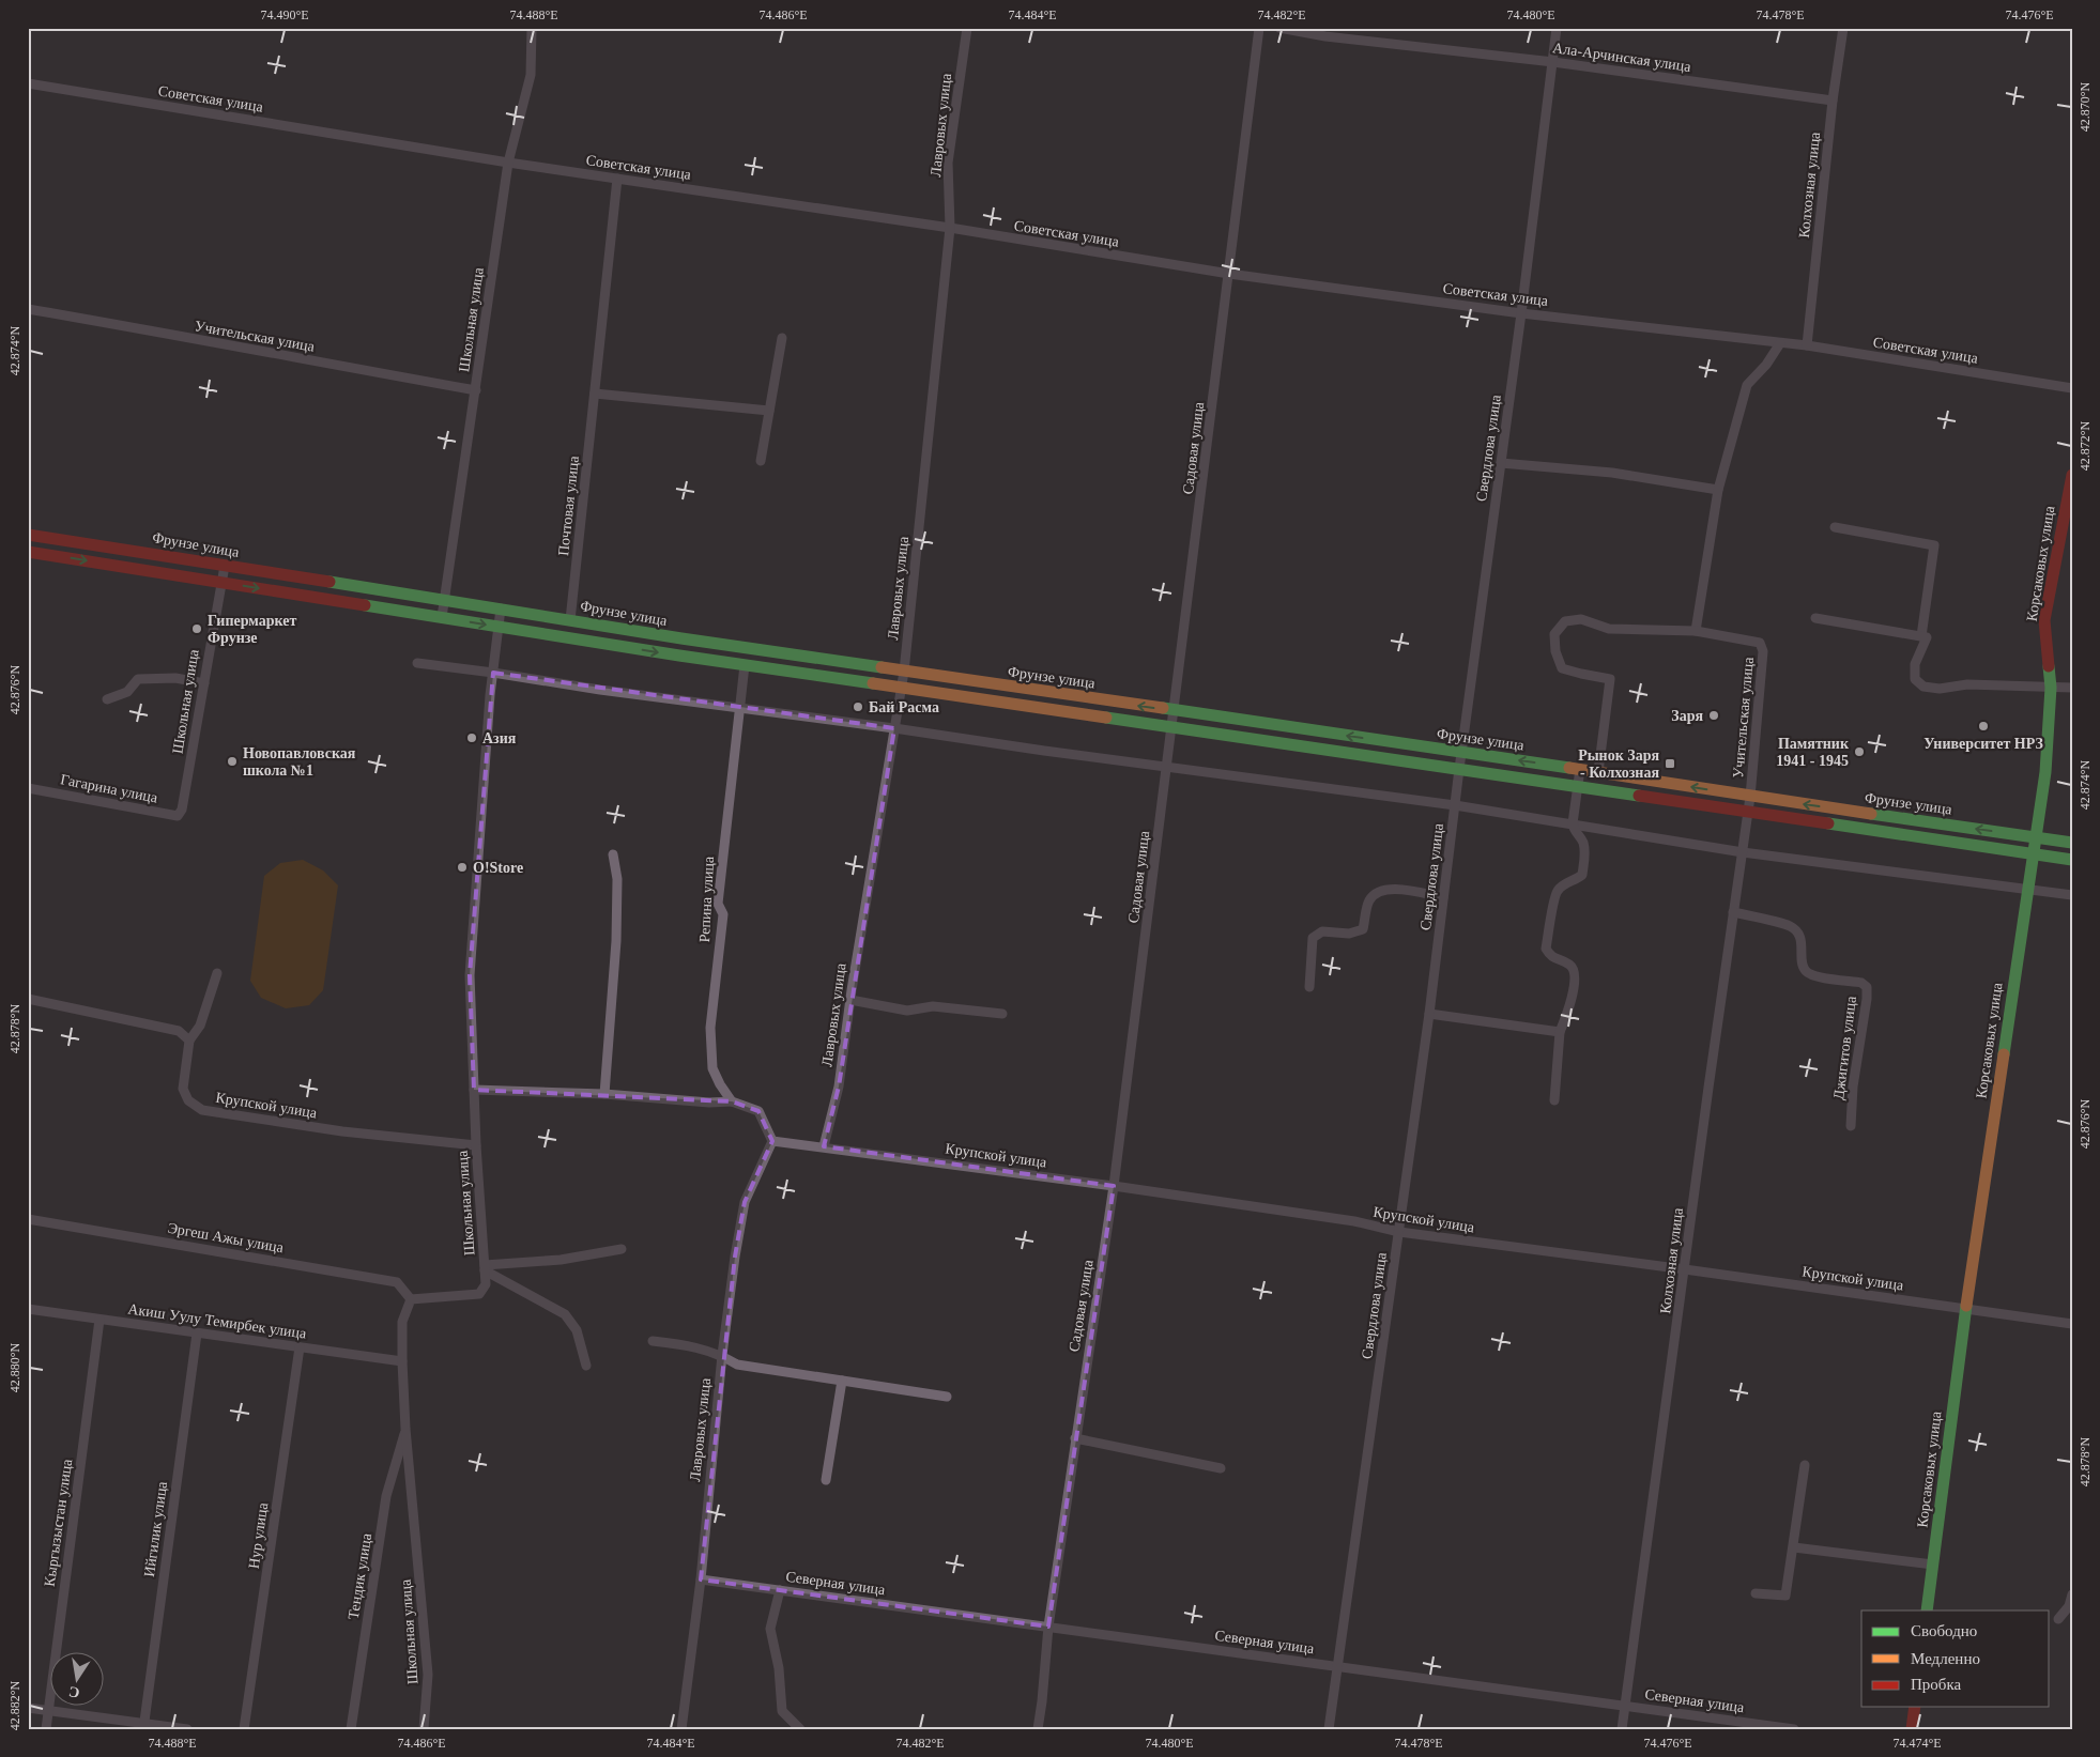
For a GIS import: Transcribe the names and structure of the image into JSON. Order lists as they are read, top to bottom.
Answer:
{
  "streets": {
    "main road": ["Фрунзе улица", "Корсаковых улица"],
    "street": [
      "Ала-Арчинская улица",
      "Советская улица",
      "Лавровых улица",
      "Колхозная улица",
      "Школьная улица",
      "Учительская улица",
      "Садовая улица",
      "Свердлова улица",
      "Почтовая улица",
      "Гагарина улица",
      "Репина улица",
      "Джигитов улица",
      "Крупской улица",
      "Эргеш Ажы улица",
      "Акиш Уулу Темирбек улица",
      "Кыргызыстан улица",
      "Ийгилик улица",
      "Нур улица",
      "Тендик улица",
      "Северная улица"
    ]
  },
  "crossings": [
    ["Ала-Арчинская улица", "Колхозная улица"],
    ["Ала-Арчинская улица", "Свердлова улица"],
    ["Советская улица", "Лавровых улица"],
    ["Советская улица", "Колхозная улица"],
    ["Советская улица", "Школьная улица"],
    ["Советская улица", "Садовая улица"],
    ["Советская улица", "Свердлова улица"],
    ["Советская улица", "Почтовая улица"],
    ["Лавровых улица", "Фрунзе улица"],
    ["Лавровых улица", "Крупской улица"],
    ["Лавровых улица", "Северная улица"],
    ["Колхозная улица", "Учительская улица"],
    ["Колхозная улица", "Фрунзе улица"],
    ["Колхозная улица", "Джигитов улица"],
    ["Колхозная улица", "Крупской улица"],
    ["Колхозная улица", "Северная улица"],
    ["Школьная улица", "Учительская улица"],
    ["Школьная улица", "Фрунзе улица"],
    ["Школьная улица", "Гагарина улица"],
    ["Школьная улица", "Крупской улица"],
    ["Школьная улица", "Эргеш Ажы улица"],
    ["Школьная улица", "Акиш Уулу Темирбек улица"],
    ["Школьная улица", "Тендик улица"],
    ["Учительская улица", "Фрунзе улица"],
    ["Садовая улица", "Фрунзе улица"],
    ["Садовая улица", "Крупской улица"],
    ["Садовая улица", "Северная улица"],
    ["Свердлова улица", "Фрунзе улица"],
    ["Свердлова улица", "Крупской улица"],
    ["Свердлова улица", "Северная улица"],
    ["Почтовая улица", "Фрунзе улица"],
    ["Фрунзе улица", "Корсаковых улица"],
    ["Корсаковых улица", "Крупской улица"],
    ["Акиш Уулу Темирбек улица", "Кыргызыстан улица"],
    ["Акиш Уулу Темирбек улица", "Ийгилик улица"],
    ["Акиш Уулу Темирбек улица", "Нур улица"]
  ],
  "places": {
    "other": [
      "Гипермаркет Фрунзе",
      "Бай Расма",
      "Заря",
      "Университет НРЗ",
      "Азия",
      "Памятник 1941 - 1945",
      "Новопавловская школа №1",
      "O!Store"
    ],
    "transit": ["Рынок Заря - Колхозная"]
  },
  "legend": ["Свободно", "Медленно", "Пробка"],
  "north": "bottom",
  "coordinates": [
    "74.490°E",
    "74.488°E",
    "74.486°E",
    "74.484°E",
    "74.482°E",
    "74.480°E",
    "74.478°E",
    "74.476°E",
    "42.870°N",
    "42.874°N",
    "42.872°N",
    "42.876°N",
    "42.878°N",
    "42.880°N",
    "42.882°N",
    "74.474°E"
  ]
}
